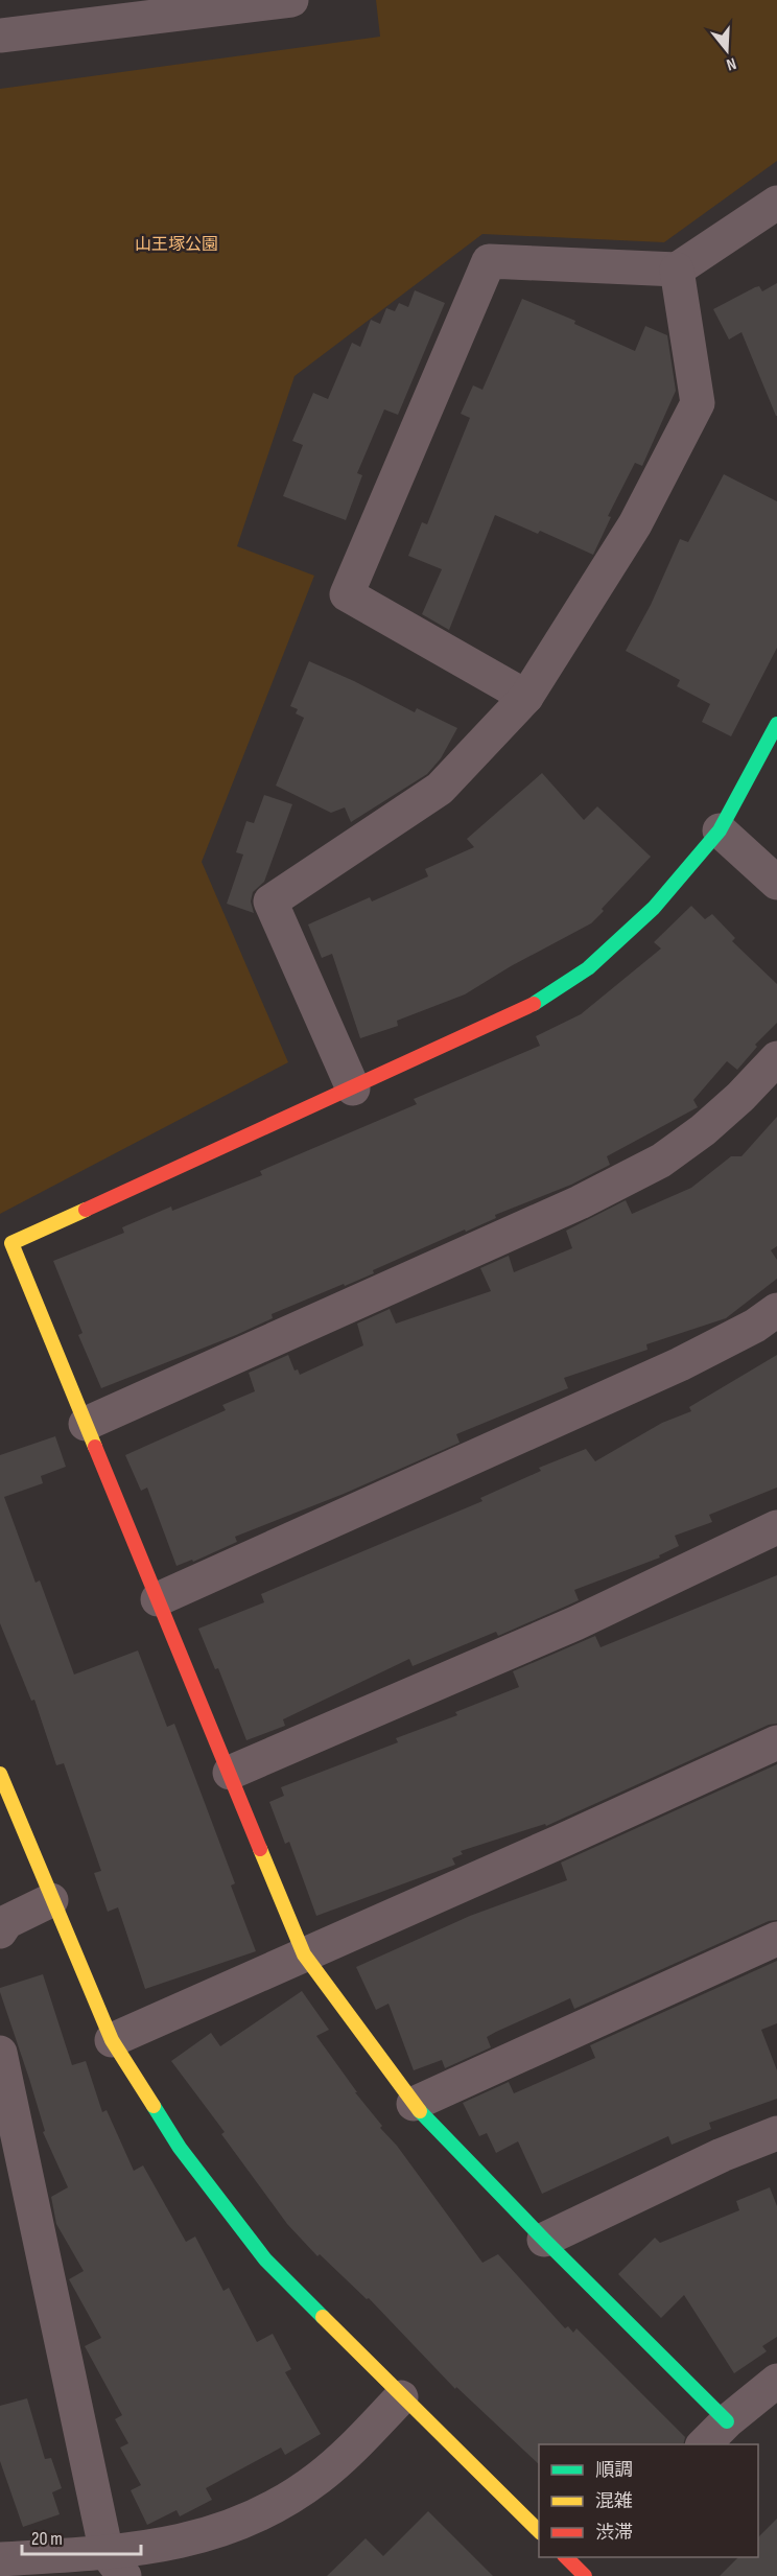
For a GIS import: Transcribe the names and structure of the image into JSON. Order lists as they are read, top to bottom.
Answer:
{
  "parks": ["山王塚公園"],
  "legend": ["順調", "混雑", "渋滞"],
  "scale_bar": "20 m",
  "north": "bottom"
}
